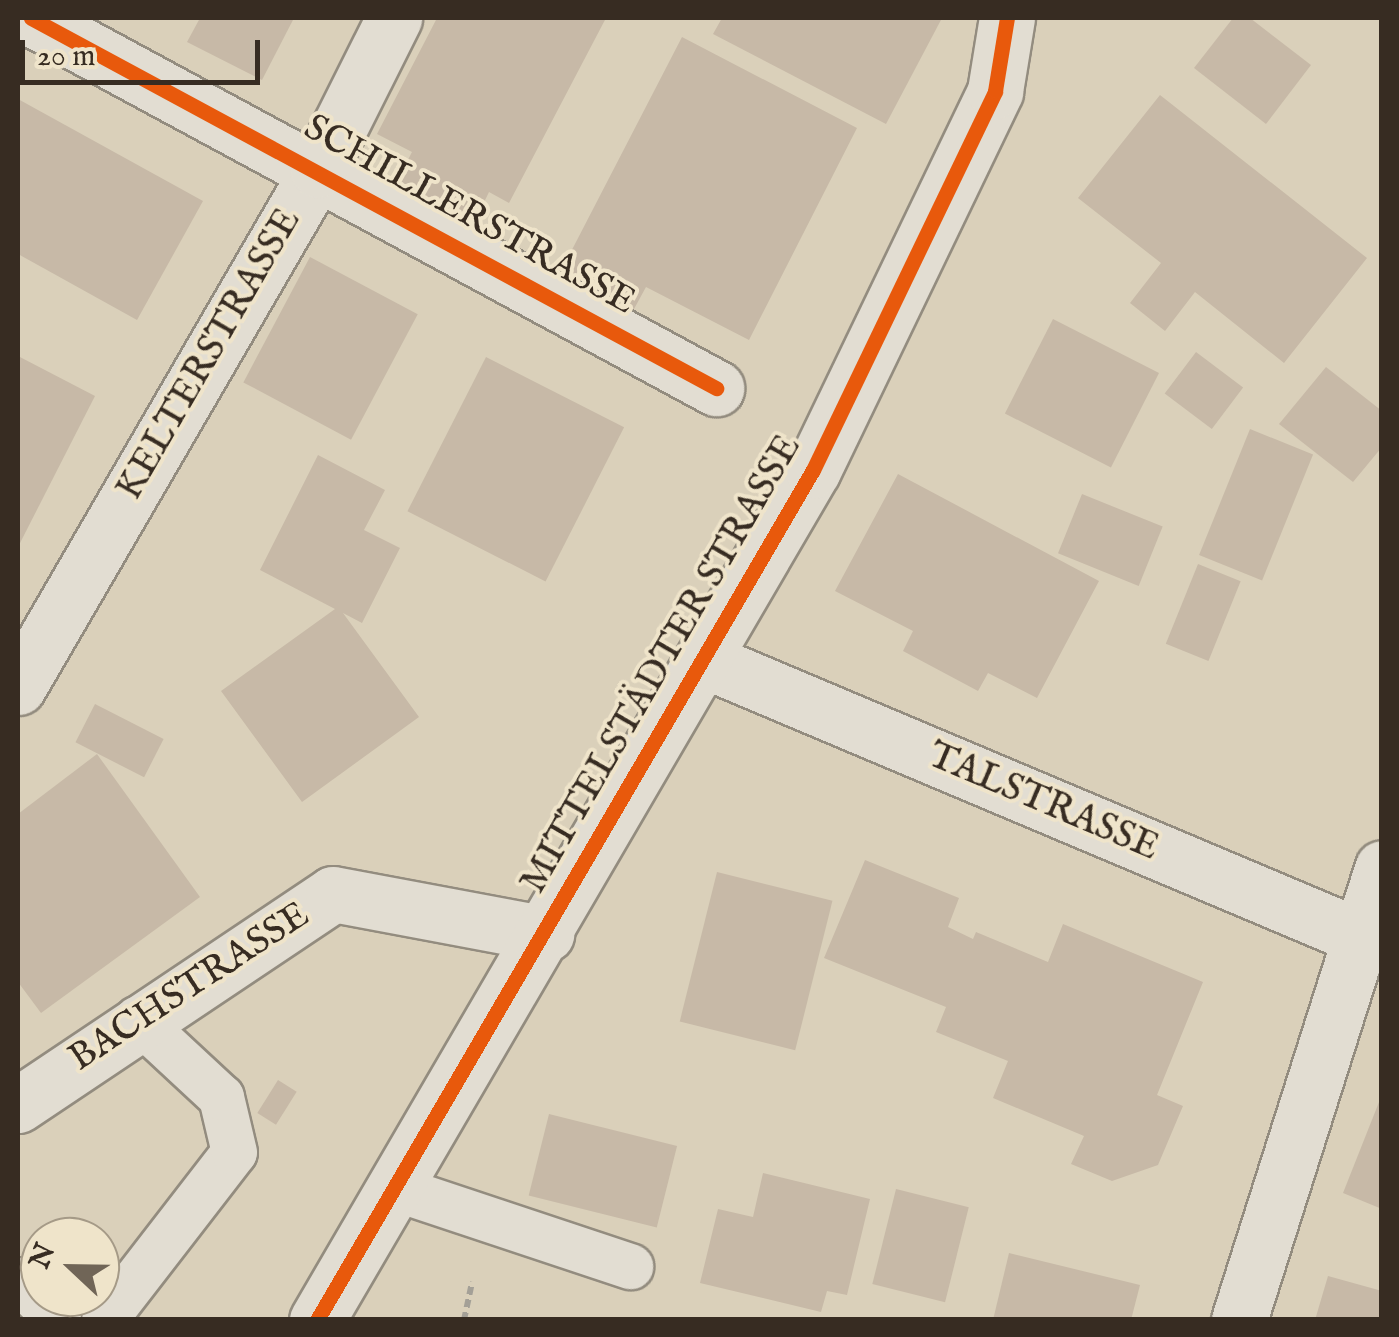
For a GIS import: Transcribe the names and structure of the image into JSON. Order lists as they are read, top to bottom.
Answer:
{
  "streets": {
    "street": [
      "SCHILLERSTRASSE",
      "KELTERSTRASSE",
      "MITTELSTÄDTER STRASSE",
      "TALSTRASSE",
      "BACHSTRASSE"
    ]
  },
  "crossings": [
    ["SCHILLERSTRASSE", "KELTERSTRASSE"],
    ["MITTELSTÄDTER STRASSE", "TALSTRASSE"],
    ["MITTELSTÄDTER STRASSE", "BACHSTRASSE"]
  ],
  "scale_bar": "20 m",
  "north": "left"
}
